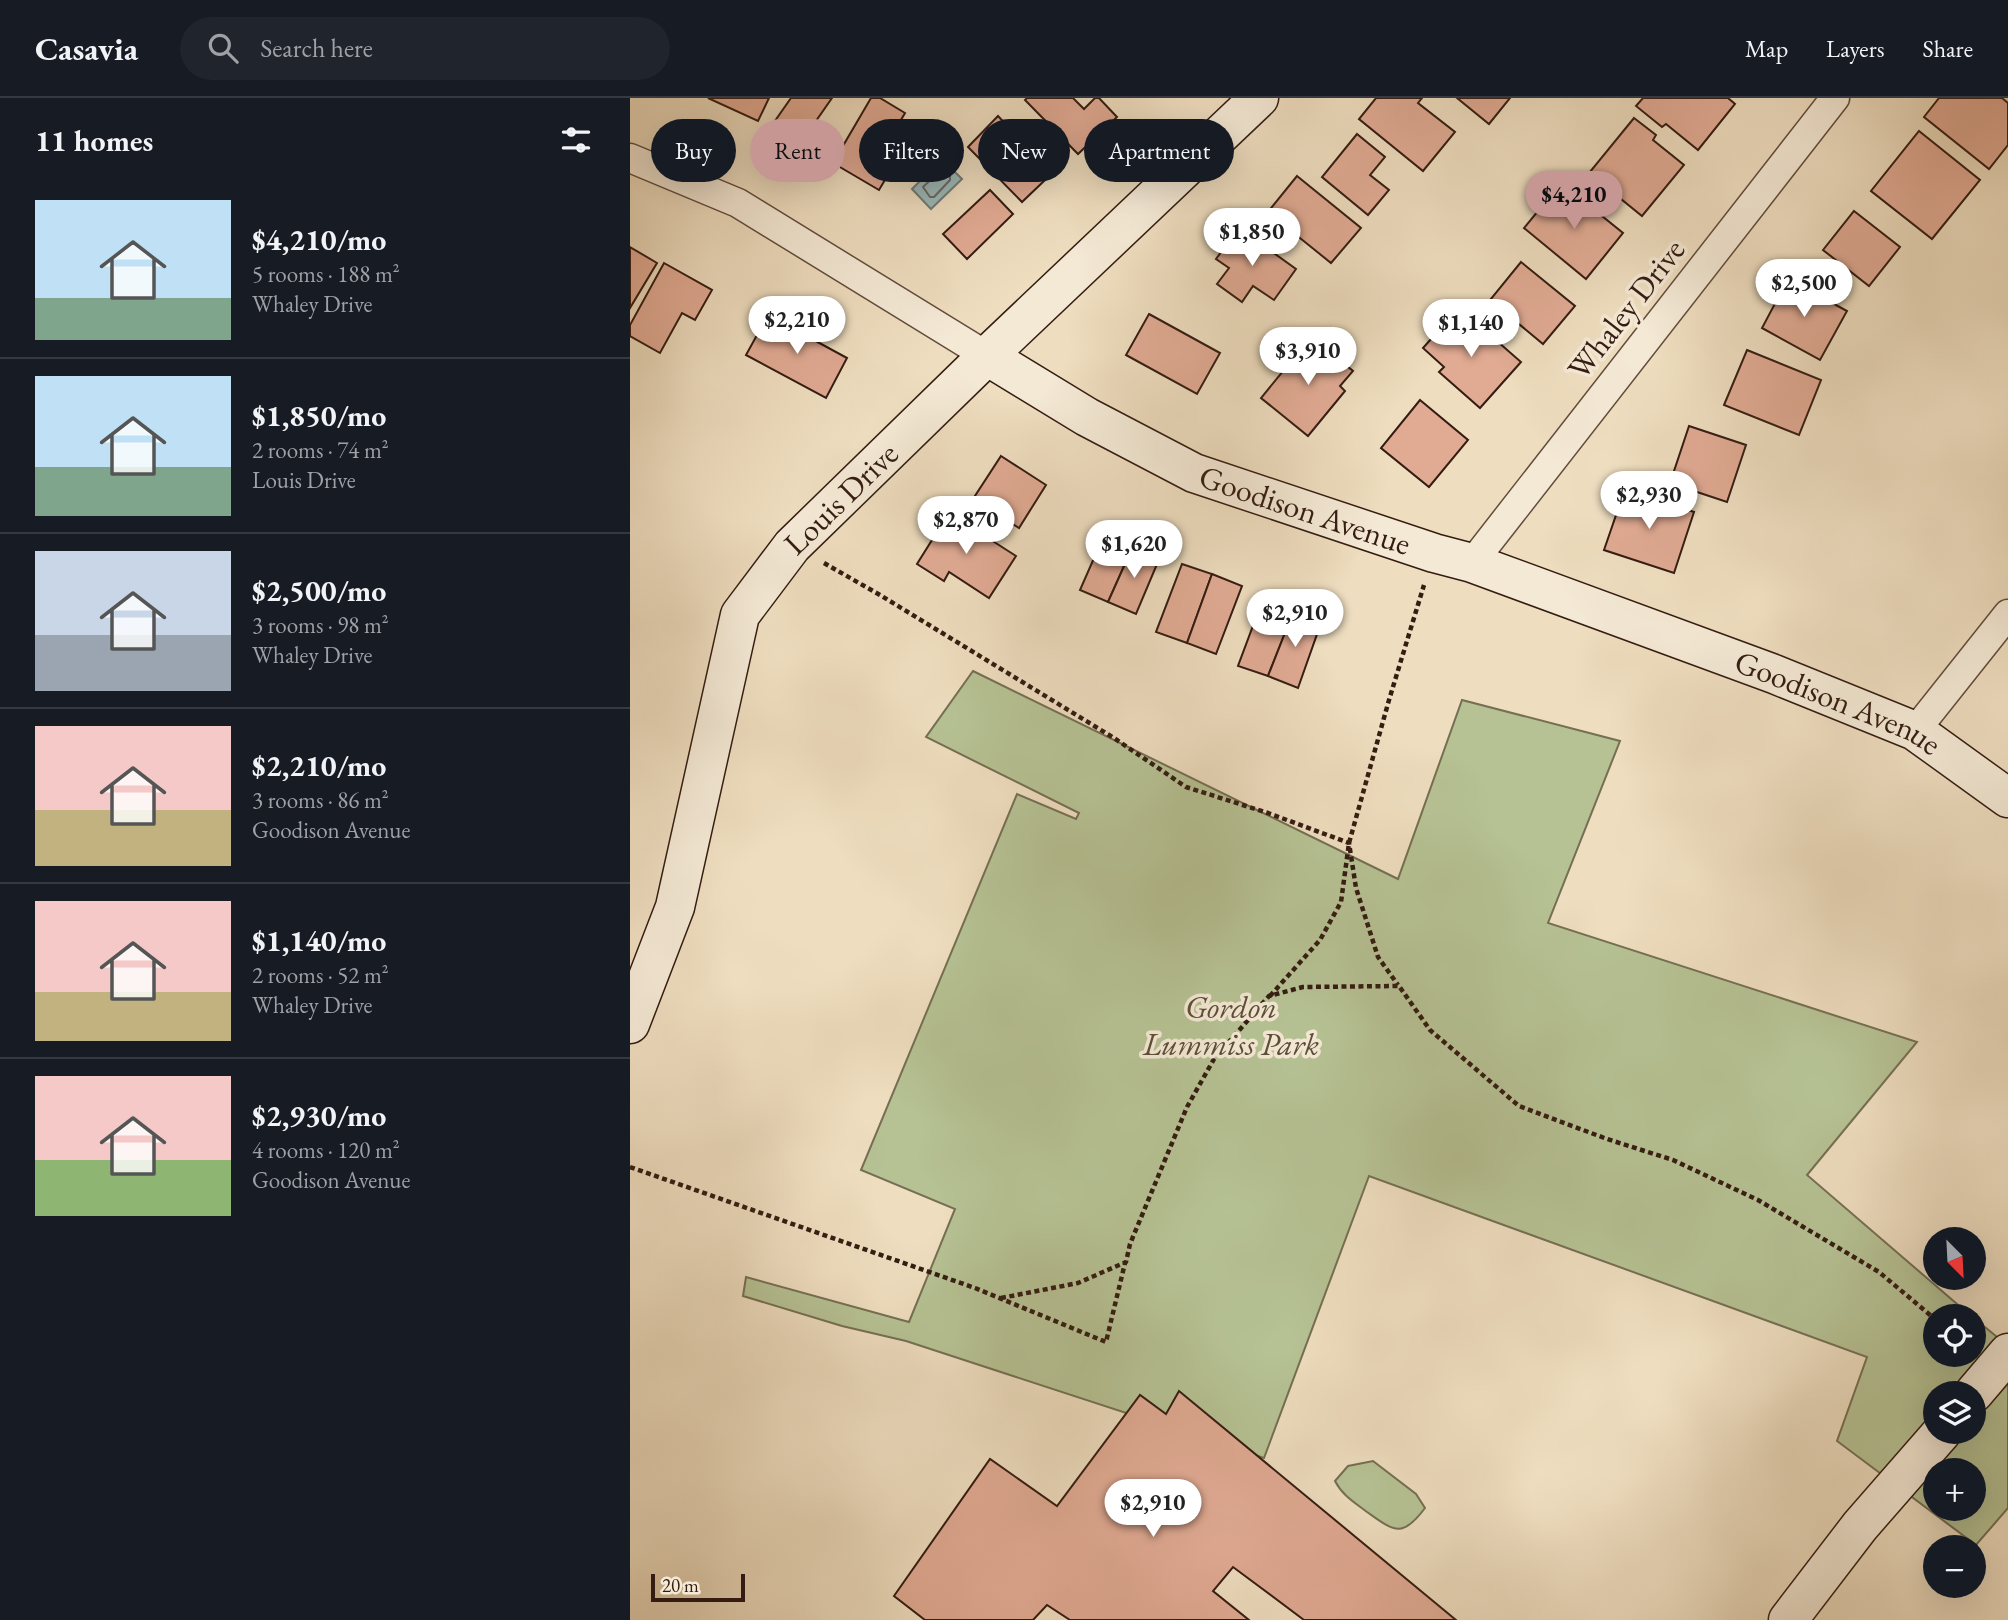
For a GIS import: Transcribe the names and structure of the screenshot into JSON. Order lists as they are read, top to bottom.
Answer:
{
  "streets": {
    "street": ["Whaley Drive", "Louis Drive", "Goodison Avenue"]
  },
  "crossings": [
    ["Whaley Drive", "Goodison Avenue"],
    ["Louis Drive", "Goodison Avenue"]
  ],
  "parks": ["Gordon Lummiss Park"],
  "scale_bar": "20 m",
  "north": "bottom right",
  "page": {
    "header": "Casavia",
    "search": "Search here",
    "nav": ["Map", "Layers", "Share"],
    "heading": "11 homes",
    "chip": [
      "Buy",
      "Rent",
      "Filters",
      "New",
      "Apartment"
    ],
    "price": [
      "$4,210",
      "$1,850",
      "$2,500",
      "$2,210",
      "$1,140",
      "$3,910",
      "$2,930",
      "$2,870",
      "$1,620",
      "$2,910",
      "$2,910"
    ],
    "list": [
      {
        "name": "$4,210/mo",
        "note": "5 rooms · 188 m² · Whaley Drive"
      },
      {
        "name": "$1,850/mo",
        "note": "2 rooms · 74 m² · Louis Drive"
      },
      {
        "name": "$2,500/mo",
        "note": "3 rooms · 98 m² · Whaley Drive"
      },
      {
        "name": "$2,210/mo",
        "note": "3 rooms · 86 m² · Goodison Avenue"
      },
      {
        "name": "$1,140/mo",
        "note": "2 rooms · 52 m² · Whaley Drive"
      },
      {
        "name": "$2,930/mo",
        "note": "4 rooms · 120 m² · Goodison Avenue"
      }
    ],
    "map_buttons": ["+", "−"],
    "scale": "20 m"
  }
}
